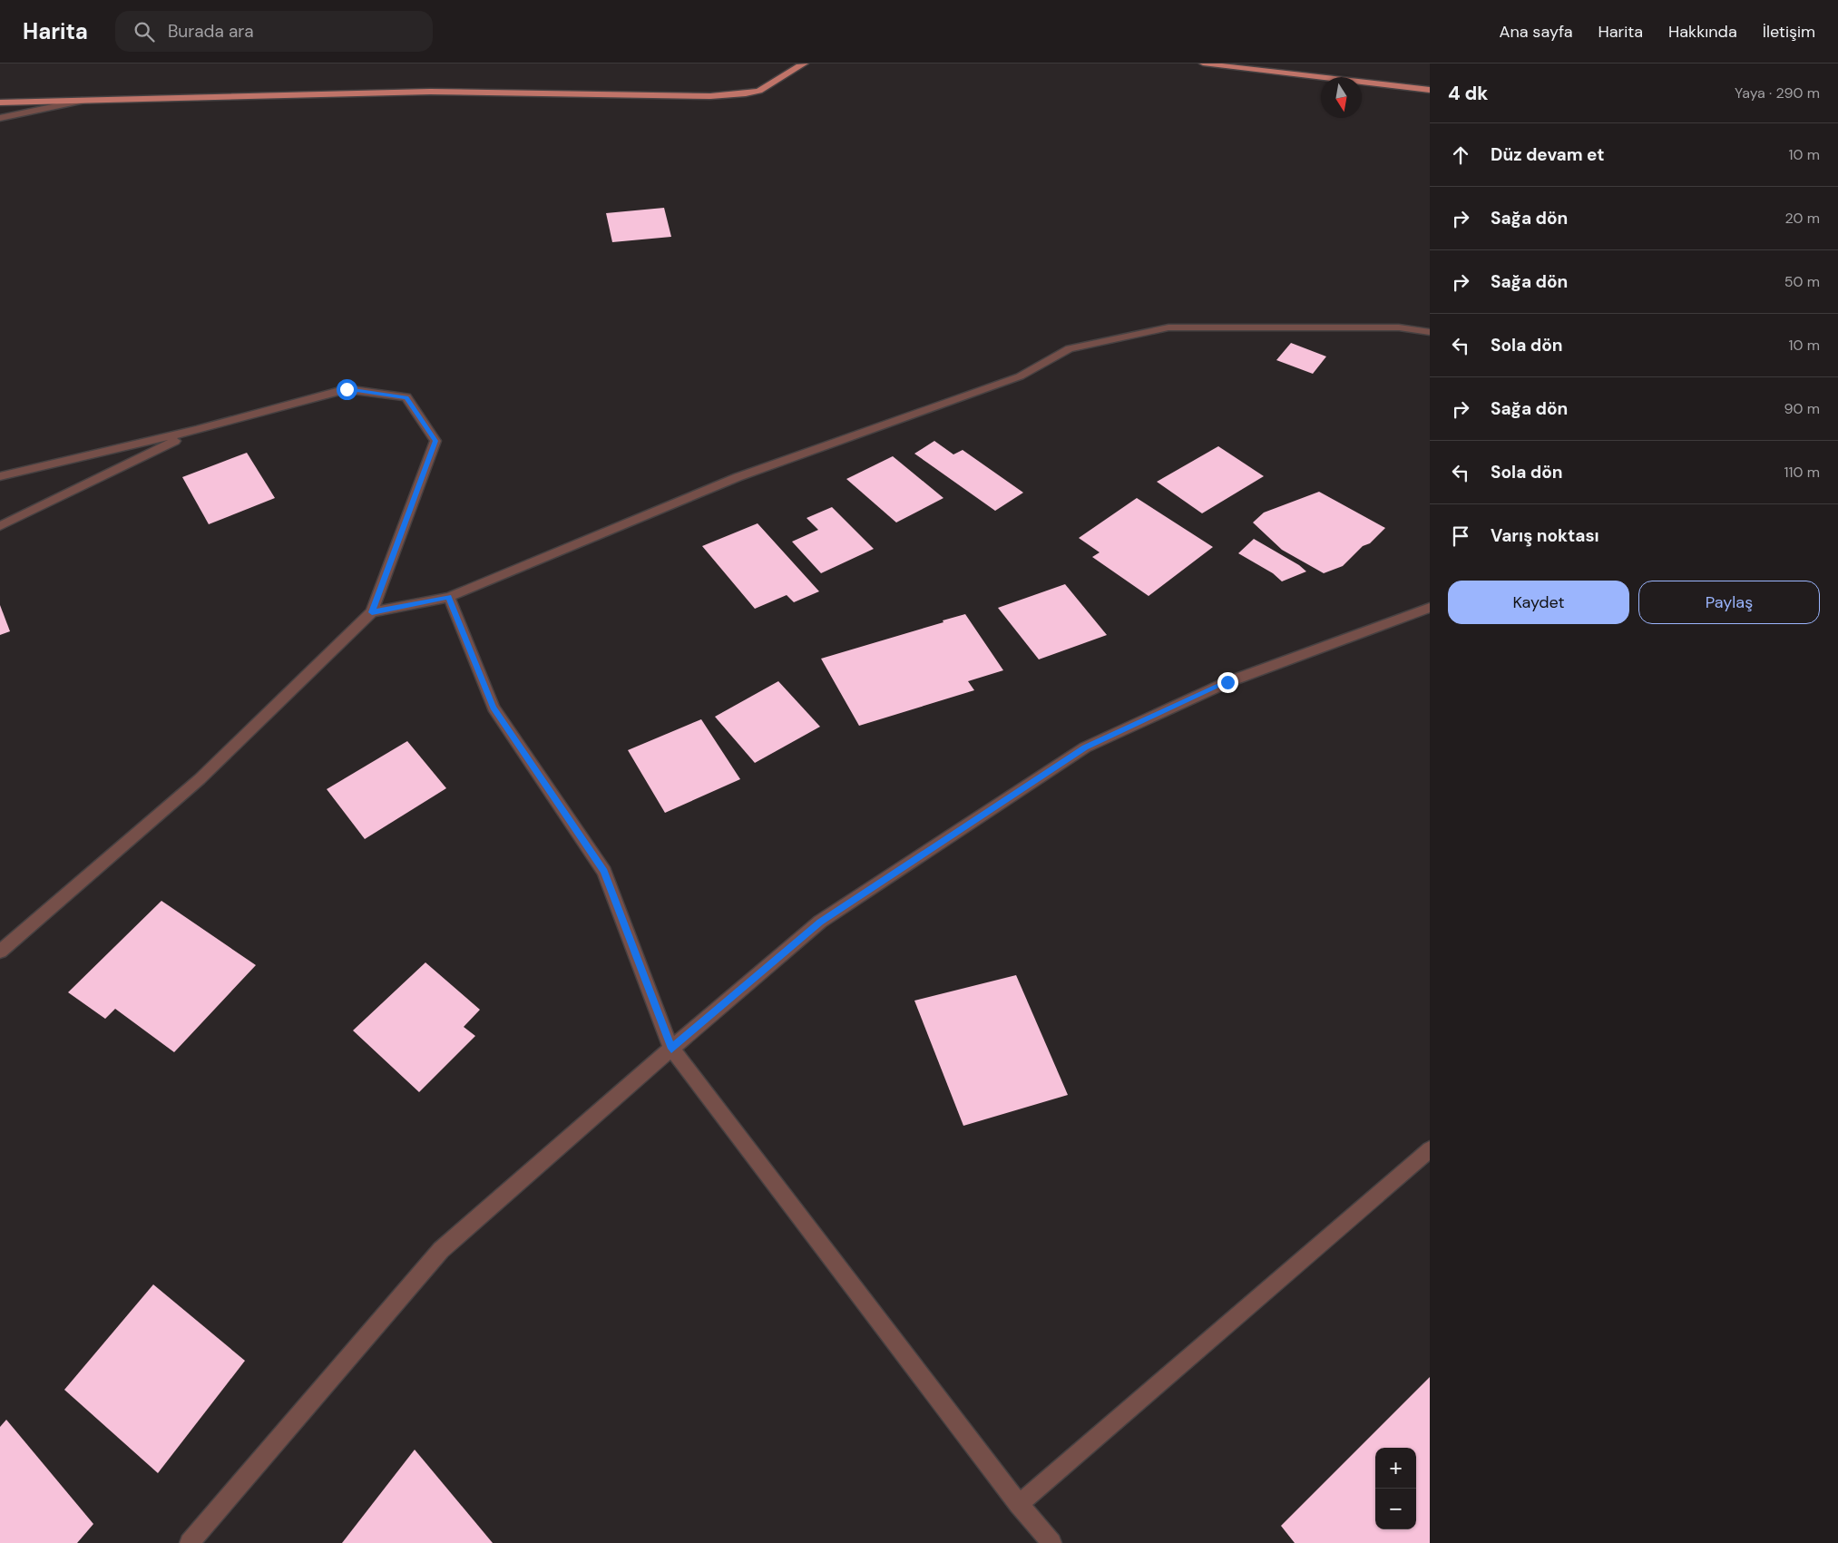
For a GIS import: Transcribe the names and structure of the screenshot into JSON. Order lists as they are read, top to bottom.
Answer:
{
  "north": "bottom",
  "page": {
    "header": "Harita",
    "search": "Burada ara",
    "nav": [
      "Ana sayfa",
      "Harita",
      "Hakkında",
      "İletişim"
    ],
    "heading": ["4 dk", "Yaya · 290 m"],
    "list": [
      ["Düz devam et", "10 m"],
      ["Sağa dön", "20 m"],
      ["Sağa dön", "50 m"],
      ["Sola dön", "10 m"],
      ["Sağa dön", "90 m"],
      ["Sola dön", "110 m"],
      "Varış noktası"
    ],
    "buttons": ["Kaydet", "Paylaş"],
    "map_buttons": ["+", "−"]
  }
}
